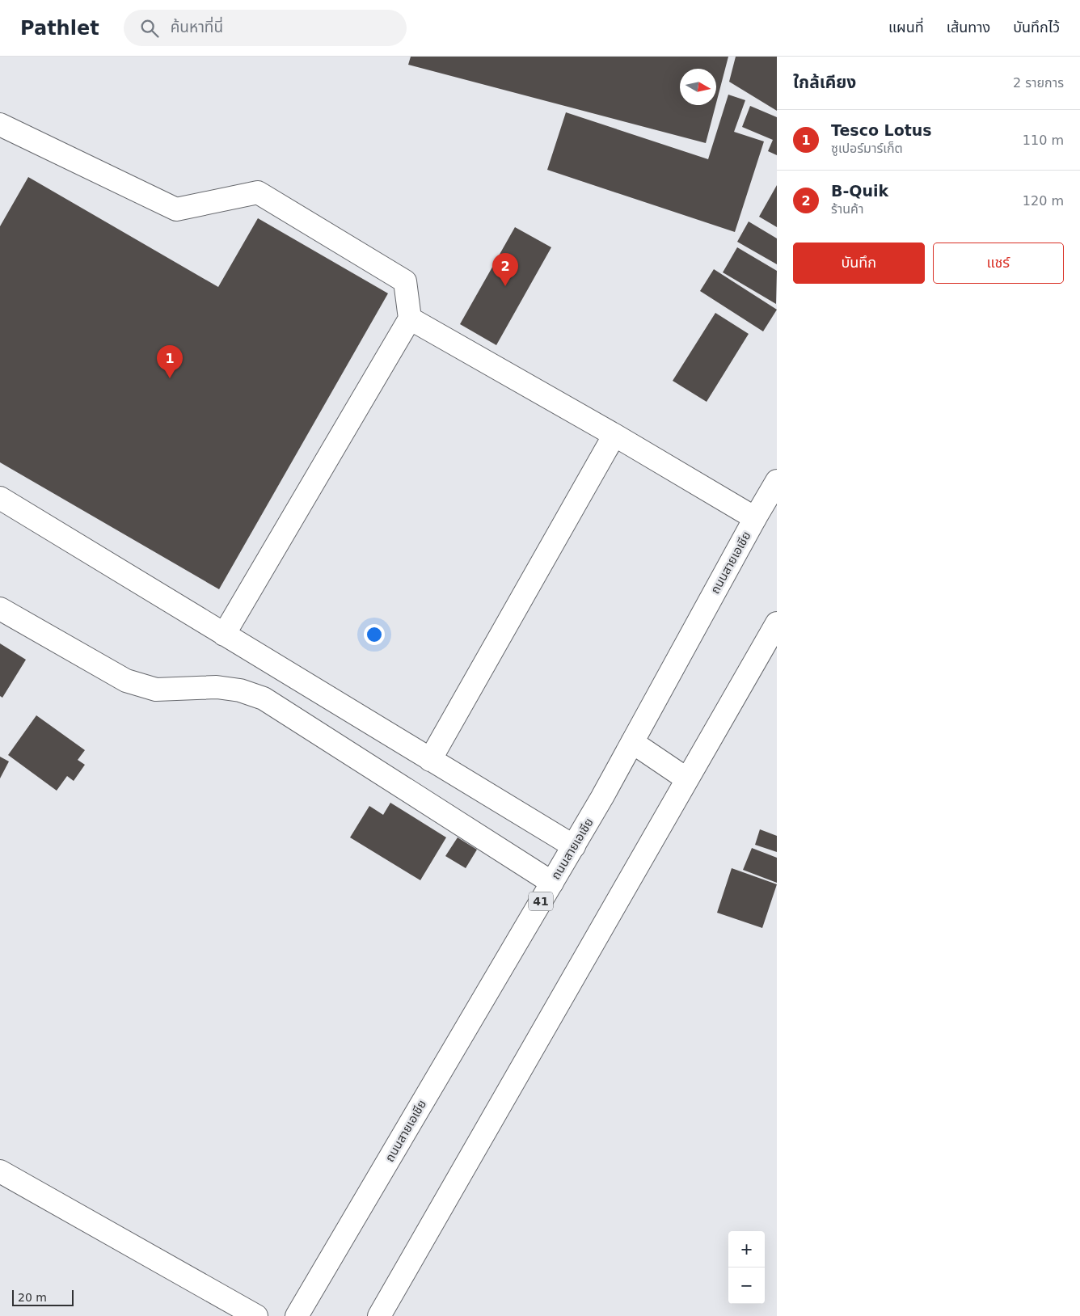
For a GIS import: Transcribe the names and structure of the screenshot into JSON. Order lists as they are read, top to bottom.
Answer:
{
  "streets": {
    "main road": ["ถนนสายเอเชีย", "41"]
  },
  "scale_bar": "20 m",
  "north": "right",
  "page": {
    "header": "Pathlet",
    "search": "ค้นหาที่นี่",
    "nav": ["แผนที่", "เส้นทาง", "บันทึกไว้"],
    "heading": ["ใกล้เคียง", "2 รายการ"],
    "list": [
      {
        "mark": "1",
        "name": "Tesco Lotus",
        "note": "ซูเปอร์มาร์เก็ต",
        "value": "110 m"
      },
      {
        "mark": "2",
        "name": "B-Quik",
        "note": "ร้านค้า",
        "value": "120 m"
      }
    ],
    "buttons": ["บันทึก", "แชร์"],
    "pins": ["2", "1"],
    "map_buttons": ["+", "−"],
    "scale": "20 m"
  }
}
